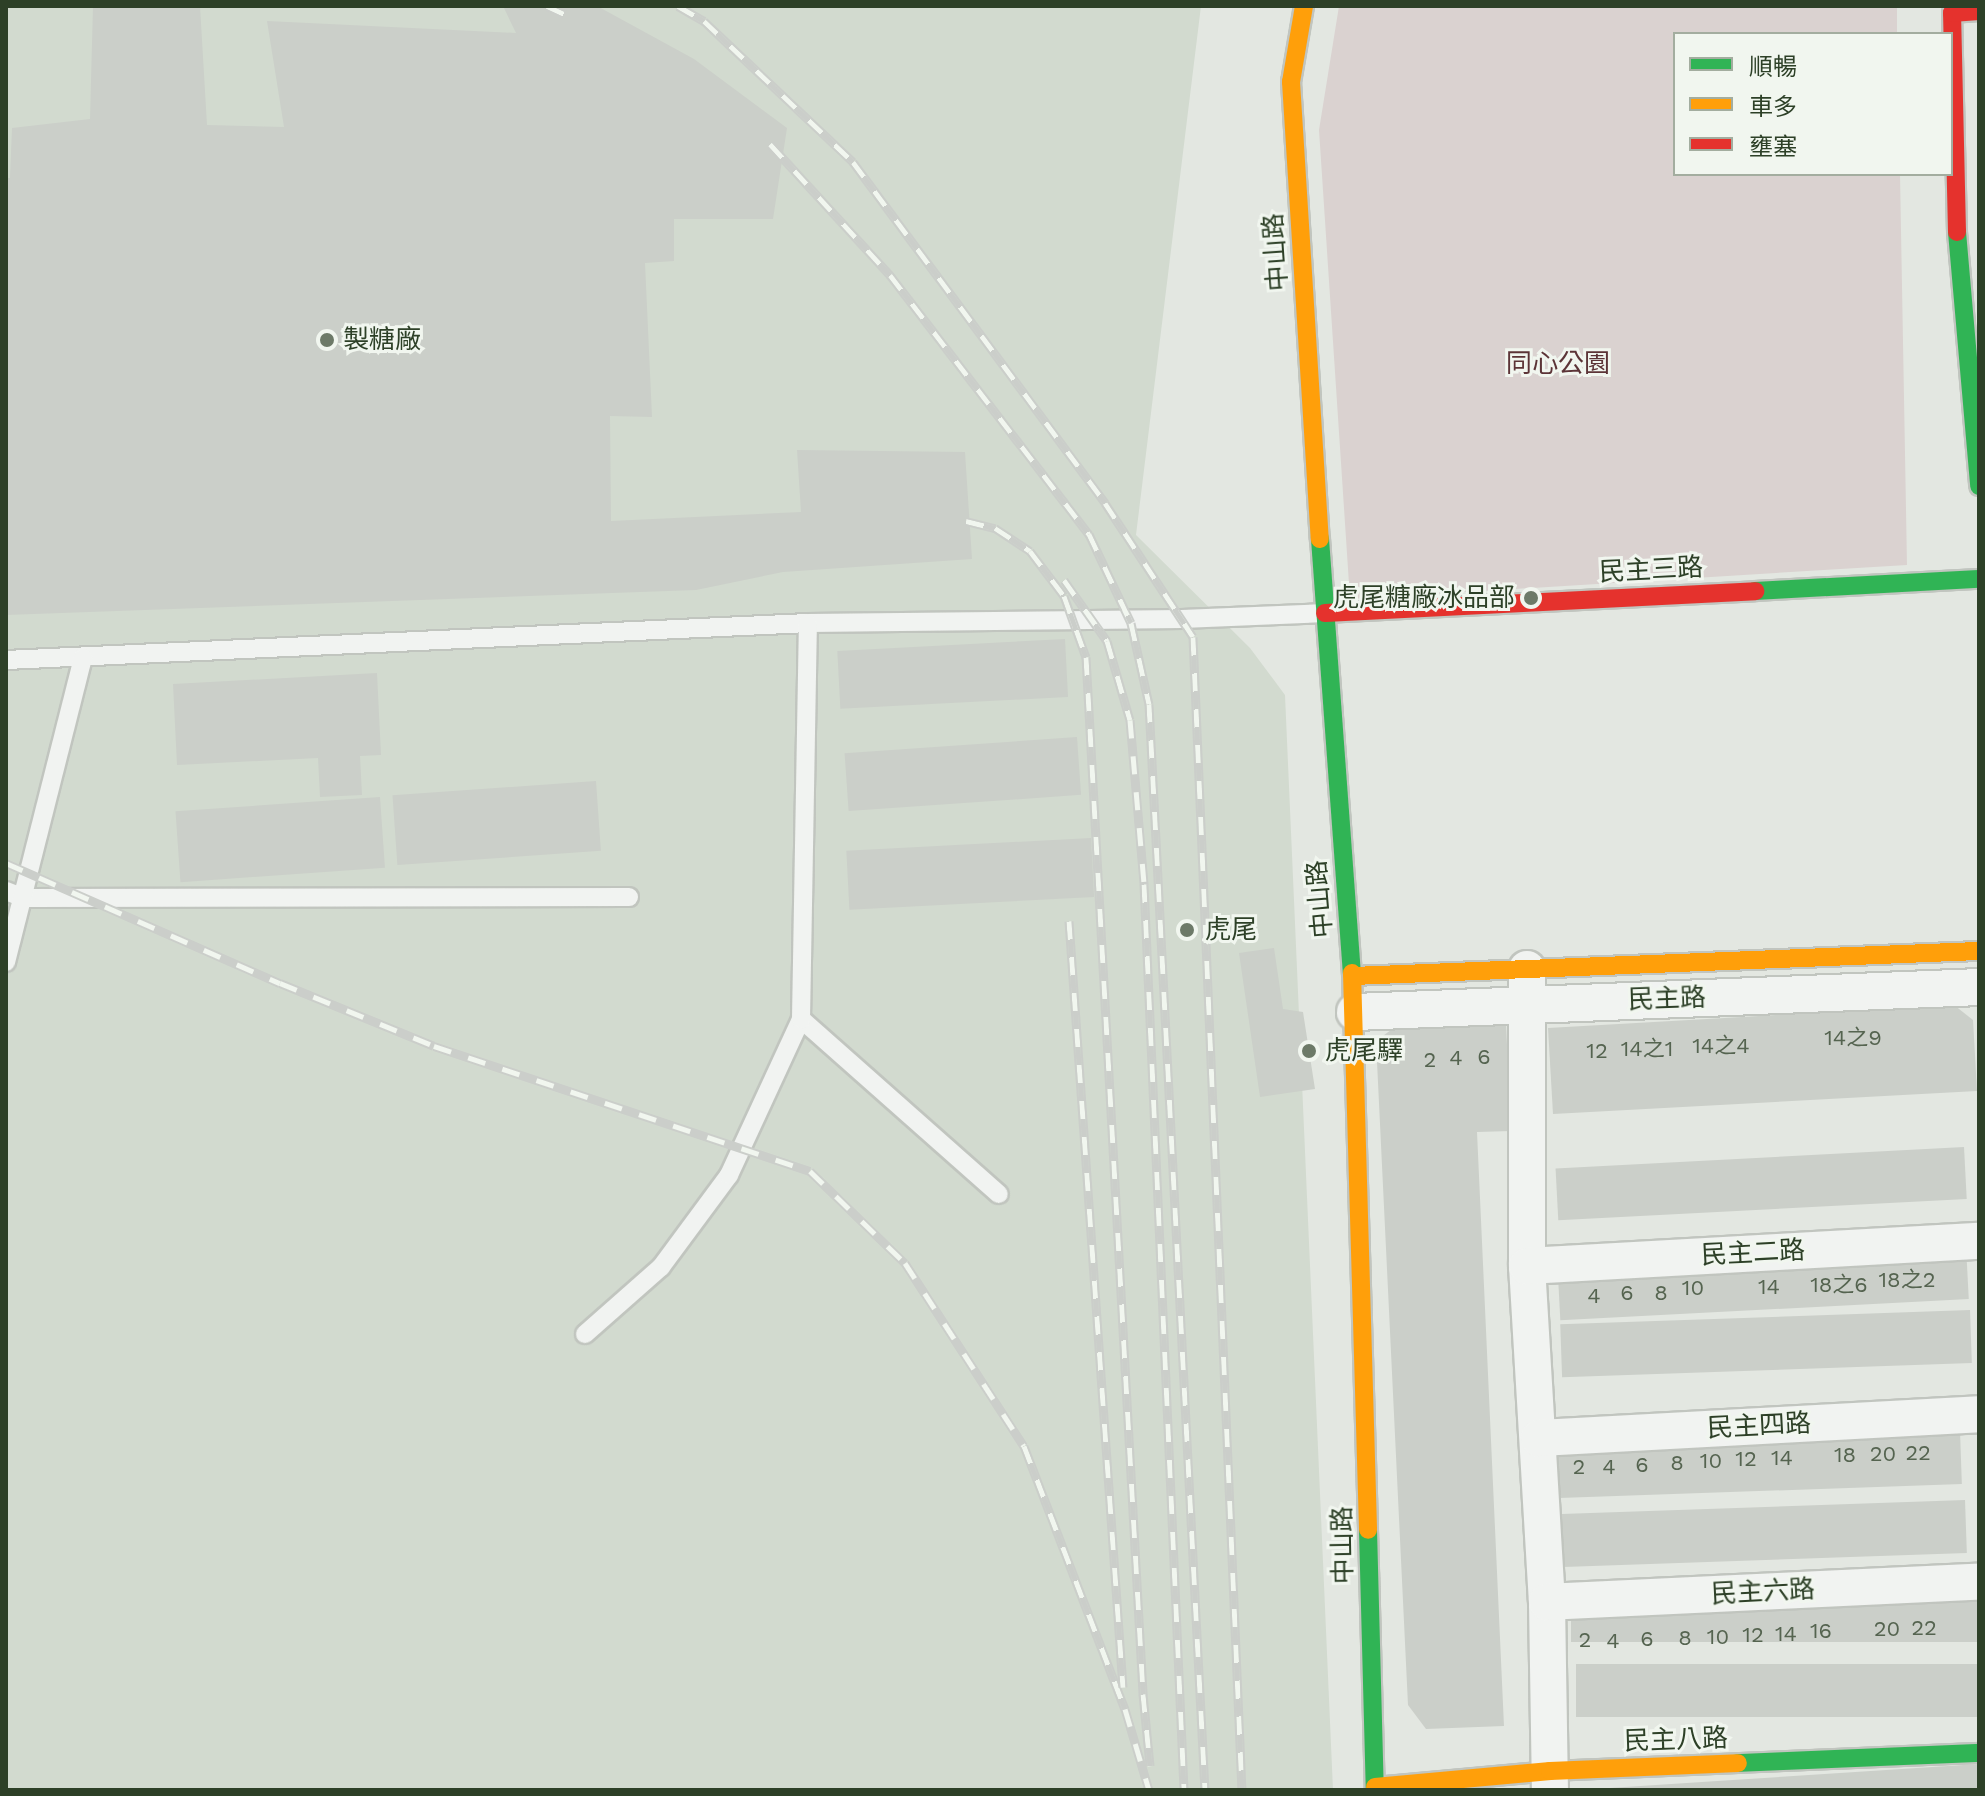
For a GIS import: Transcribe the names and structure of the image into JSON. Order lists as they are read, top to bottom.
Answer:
{
  "streets": {
    "street": [
      "中山路",
      "民主三路",
      "民主路",
      "民主二路",
      "民主四路",
      "民主六路",
      "民主八路"
    ]
  },
  "crossings": [
    ["中山路", "民主三路"],
    ["中山路", "民主路"],
    ["中山路", "民主八路"]
  ],
  "parks": ["同心公園"],
  "places": [
    "製糖廠",
    "虎尾糖廠冰品部",
    "虎尾",
    "虎尾驛"
  ],
  "house_numbers": [
    "14之9",
    "14之4",
    "14之1",
    "12",
    "6",
    "4",
    "2",
    "18之2",
    "18之6",
    "14",
    "10",
    "6",
    "8",
    "4",
    "22",
    "20",
    "18",
    "14",
    "12",
    "10",
    "8",
    "6",
    "2",
    "4",
    "22",
    "20",
    "16",
    "14",
    "12",
    "10",
    "8",
    "6",
    "2",
    "4"
  ],
  "legend": ["順暢", "車多", "壅塞"]
}
